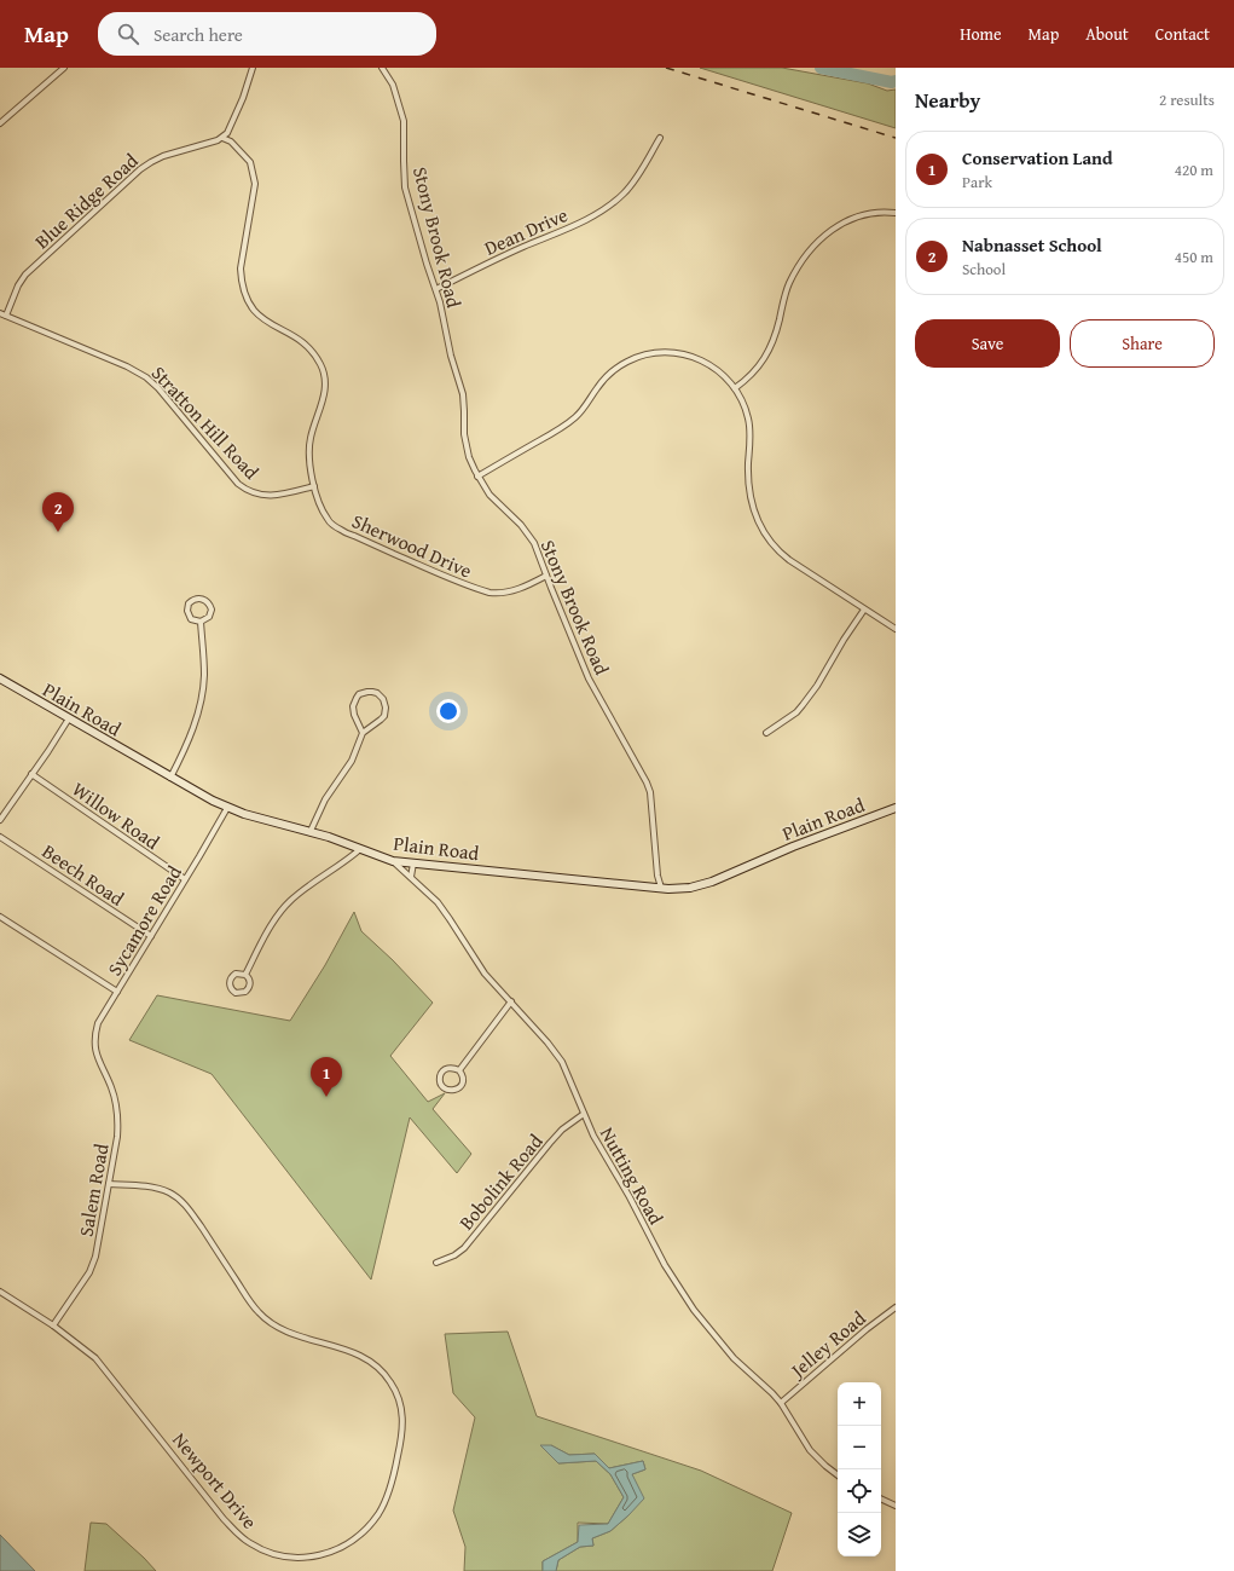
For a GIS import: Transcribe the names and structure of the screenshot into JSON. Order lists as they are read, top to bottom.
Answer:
{
  "streets": {
    "main road": ["Plain Road"],
    "street": [
      "Blue Ridge Road",
      "Dean Drive",
      "Stony Brook Road",
      "Stratton Hill Road",
      "Sherwood Drive",
      "Willow Road",
      "Beech Road",
      "Sycamore Road",
      "Nutting Road",
      "Bobolink Road",
      "Salem Road",
      "Jelley Road",
      "Newport Drive"
    ]
  },
  "crossings": [
    ["Blue Ridge Road", "Stratton Hill Road"],
    ["Blue Ridge Road", "Sherwood Drive"],
    ["Dean Drive", "Stony Brook Road"],
    ["Stony Brook Road", "Sherwood Drive"],
    ["Stony Brook Road", "Plain Road"],
    ["Stratton Hill Road", "Sherwood Drive"],
    ["Plain Road", "Sycamore Road"],
    ["Plain Road", "Nutting Road"],
    ["Willow Road", "Sycamore Road"],
    ["Beech Road", "Sycamore Road"],
    ["Sycamore Road", "Salem Road"],
    ["Nutting Road", "Bobolink Road"],
    ["Nutting Road", "Jelley Road"],
    ["Salem Road", "Newport Drive"]
  ],
  "page": {
    "header": "Map",
    "search": "Search here",
    "nav": [
      "Home",
      "Map",
      "About",
      "Contact"
    ],
    "heading": ["Nearby", "2 results"],
    "list": [
      {
        "mark": "1",
        "name": "Conservation Land",
        "note": "Park",
        "value": "420 m"
      },
      {
        "mark": "2",
        "name": "Nabnasset School",
        "note": "School",
        "value": "450 m"
      }
    ],
    "buttons": ["Save", "Share"],
    "pins": ["2", "1"],
    "map_buttons": ["+", "−"]
  }
}
